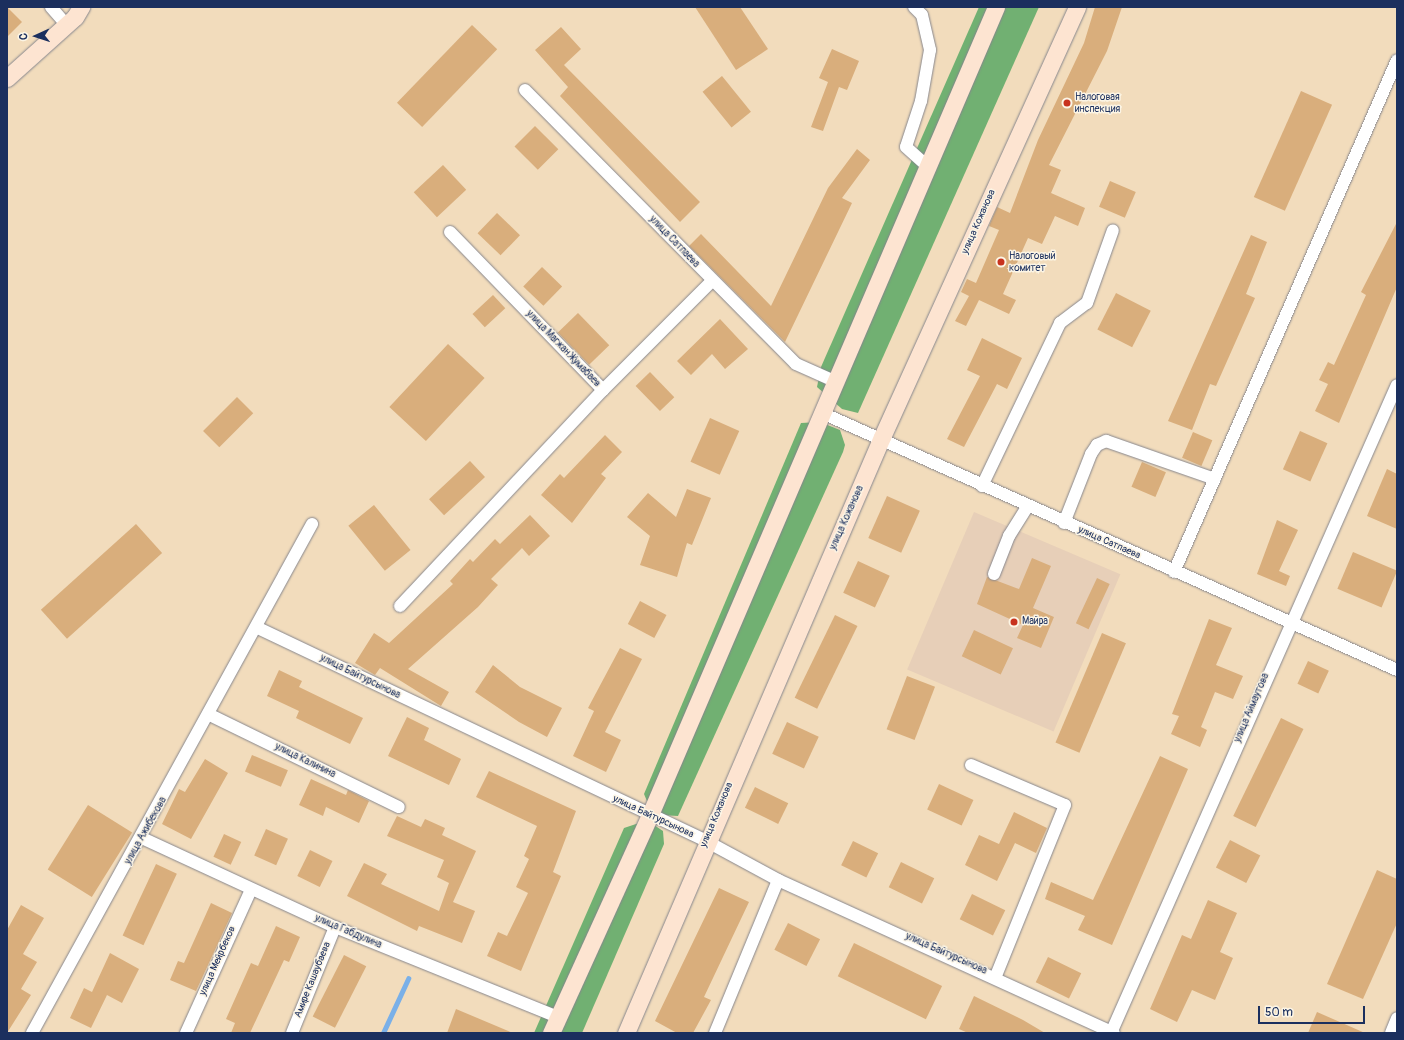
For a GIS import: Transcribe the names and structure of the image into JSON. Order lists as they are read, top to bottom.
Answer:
{
  "streets": {
    "street": [
      "улица Кожанова",
      "улица Сатпаева",
      "улица Магжан Жумабаев",
      "улица Байтурсынова",
      "улица Аймаутова",
      "улица Калинина",
      "улица Ажибекова",
      "улица Габдулина",
      "улица Мейрбеков",
      "Амире Кашаубаева"
    ]
  },
  "crossings": [
    ["улица Кожанова", "улица Сатпаева"],
    ["улица Кожанова", "улица Байтурсынова"],
    ["улица Сатпаева", "улица Магжан Жумабаев"],
    ["улица Сатпаева", "улица Аймаутова"],
    ["улица Байтурсынова", "улица Аймаутова"],
    ["улица Байтурсынова", "улица Ажибекова"],
    ["улица Калинина", "улица Ажибекова"],
    ["улица Ажибекова", "улица Габдулина"],
    ["улица Габдулина", "улица Мейрбеков"],
    ["улица Габдулина", "Амире Кашаубаева"]
  ],
  "places": ["Налоговая инспекция", "Налоговый комитет", "Майра"],
  "scale_bar": "50 m",
  "north": "left"
}
